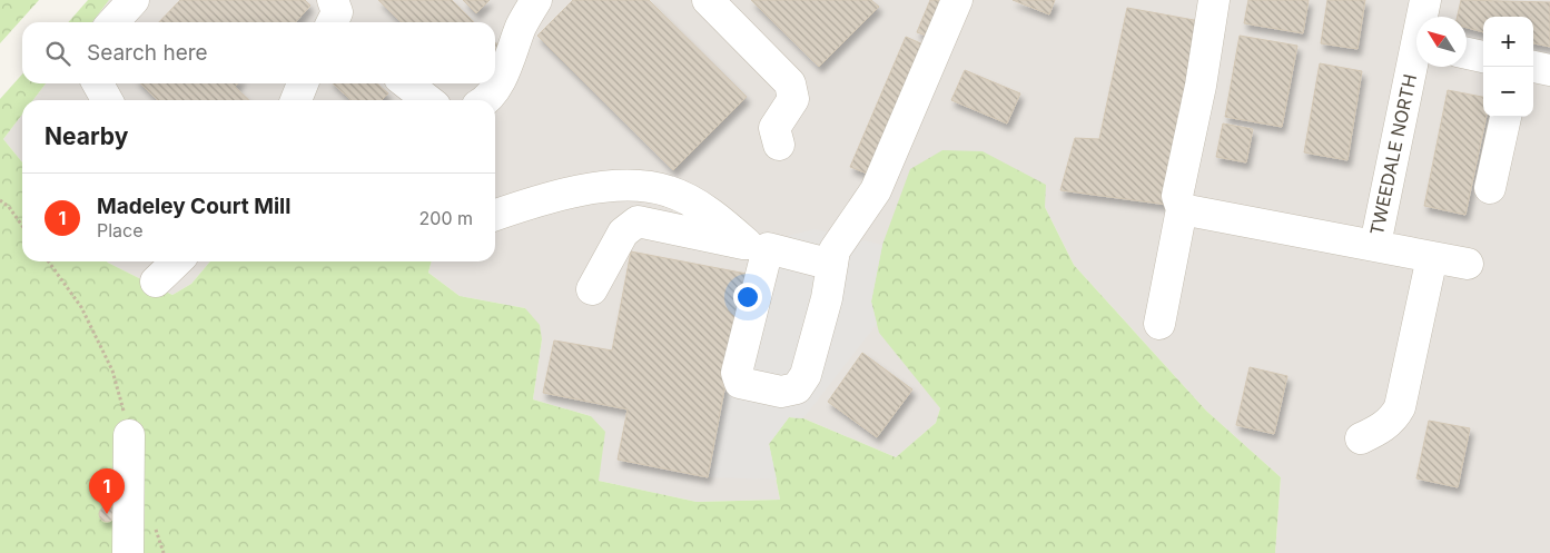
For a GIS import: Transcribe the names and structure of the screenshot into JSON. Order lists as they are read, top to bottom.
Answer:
{
  "streets": {
    "street": ["TWEEDALE NORTH"]
  },
  "north": "top left",
  "page": {
    "map_buttons": ["+", "−"],
    "search": "Search here",
    "heading": "Nearby",
    "list": [
      {
        "mark": "1",
        "name": "Madeley Court Mill",
        "note": "Place",
        "value": "200 m"
      }
    ],
    "pins": "1"
  }
}
